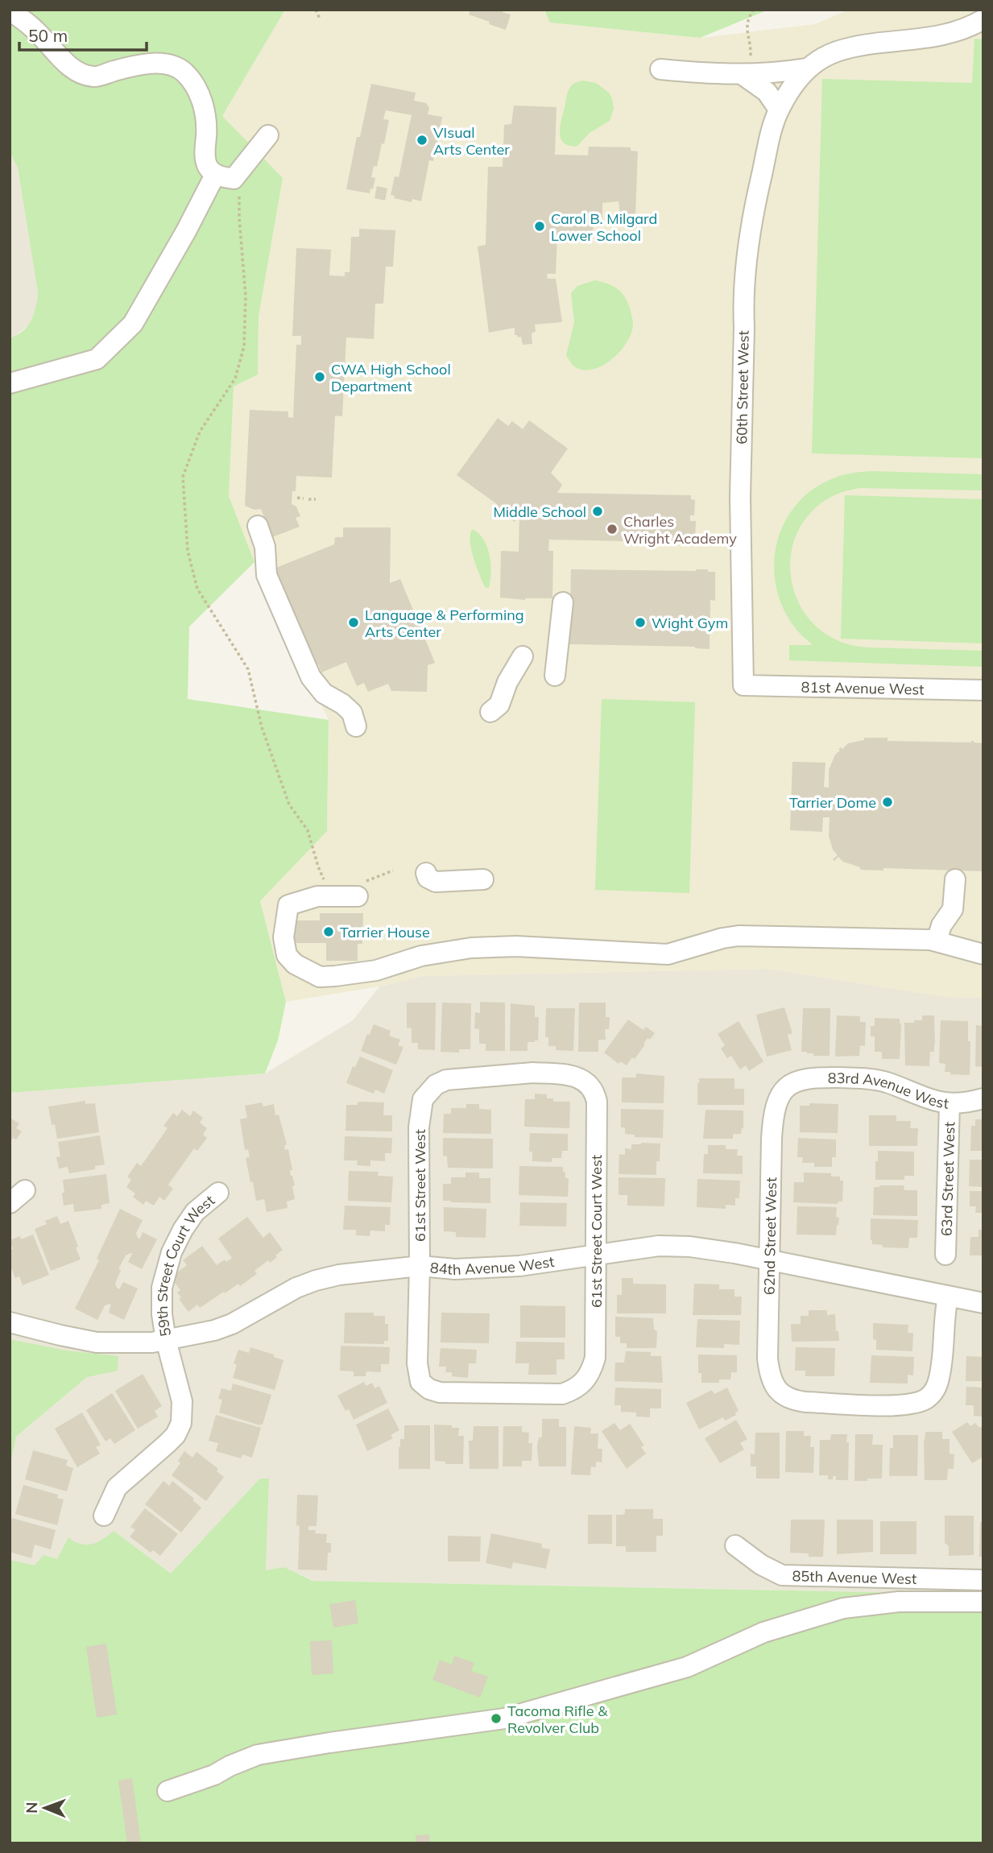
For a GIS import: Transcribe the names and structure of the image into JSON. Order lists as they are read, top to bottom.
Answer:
{
  "streets": {
    "street": [
      "60th Street West",
      "81st Avenue West",
      "83rd Avenue West",
      "63rd Street West",
      "61st Street West",
      "61st Street Court West",
      "62nd Street West",
      "84th Avenue West",
      "59th Street Court West",
      "85th Avenue West"
    ]
  },
  "crossings": [
    ["60th Street West", "81st Avenue West"],
    ["83rd Avenue West", "63rd Street West"],
    ["83rd Avenue West", "62nd Street West"],
    ["61st Street West", "61st Street Court West"],
    ["61st Street West", "84th Avenue West"],
    ["61st Street Court West", "84th Avenue West"],
    ["62nd Street West", "84th Avenue West"],
    ["84th Avenue West", "59th Street Court West"]
  ],
  "places": [
    "VIsual Arts Center",
    "Carol B. Milgard Lower School",
    "CWA High School Department",
    "Middle School",
    "Charles Wright Academy",
    "Language & Performing Arts Center",
    "Wight Gym",
    "Tarrier Dome",
    "Tarrier House",
    "Tacoma Rifle & Revolver Club"
  ],
  "scale_bar": "50 m",
  "north": "left"
}
